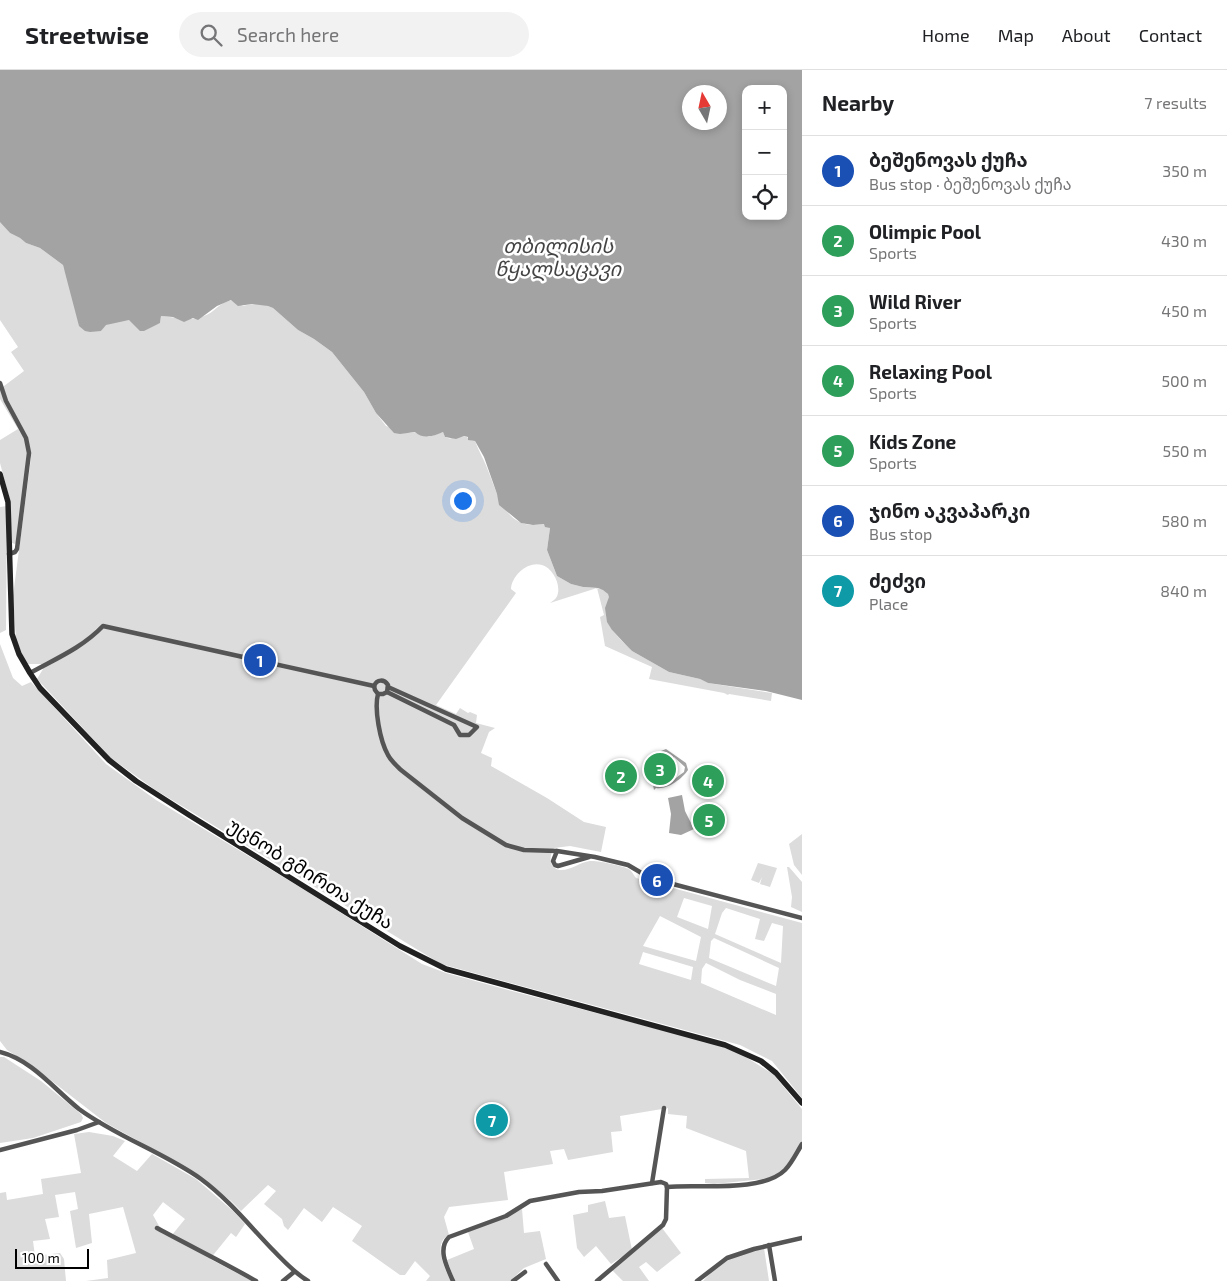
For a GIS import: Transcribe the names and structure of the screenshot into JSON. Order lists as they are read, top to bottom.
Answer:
{
  "streets": {
    "main road": ["უცნობ გმირთა ქუჩა"]
  },
  "water": ["თბილისის წყალსაცავი"],
  "scale_bar": "100 m",
  "north": "top",
  "page": {
    "header": "Streetwise",
    "search": "Search here",
    "nav": [
      "Home",
      "Map",
      "About",
      "Contact"
    ],
    "heading": ["Nearby", "7 results"],
    "map_buttons": ["+", "−"],
    "list": [
      {
        "mark": "1",
        "name": "ბეშენოვას ქუჩა",
        "note": "Bus stop · ბეშენოვას ქუჩა",
        "value": "350 m"
      },
      {
        "mark": "2",
        "name": "Olimpic Pool",
        "note": "Sports",
        "value": "430 m"
      },
      {
        "mark": "3",
        "name": "Wild River",
        "note": "Sports",
        "value": "450 m"
      },
      {
        "mark": "4",
        "name": "Relaxing Pool",
        "note": "Sports",
        "value": "500 m"
      },
      {
        "mark": "5",
        "name": "Kids Zone",
        "note": "Sports",
        "value": "550 m"
      },
      {
        "mark": "6",
        "name": "ჯინო აკვაპარკი",
        "note": "Bus stop",
        "value": "580 m"
      },
      {
        "mark": "7",
        "name": "ძეძვი",
        "note": "Place",
        "value": "840 m"
      }
    ],
    "pins": [
      "1",
      "3",
      "2",
      "4",
      "5",
      "6",
      "7"
    ],
    "scale": "100 m"
  }
}
